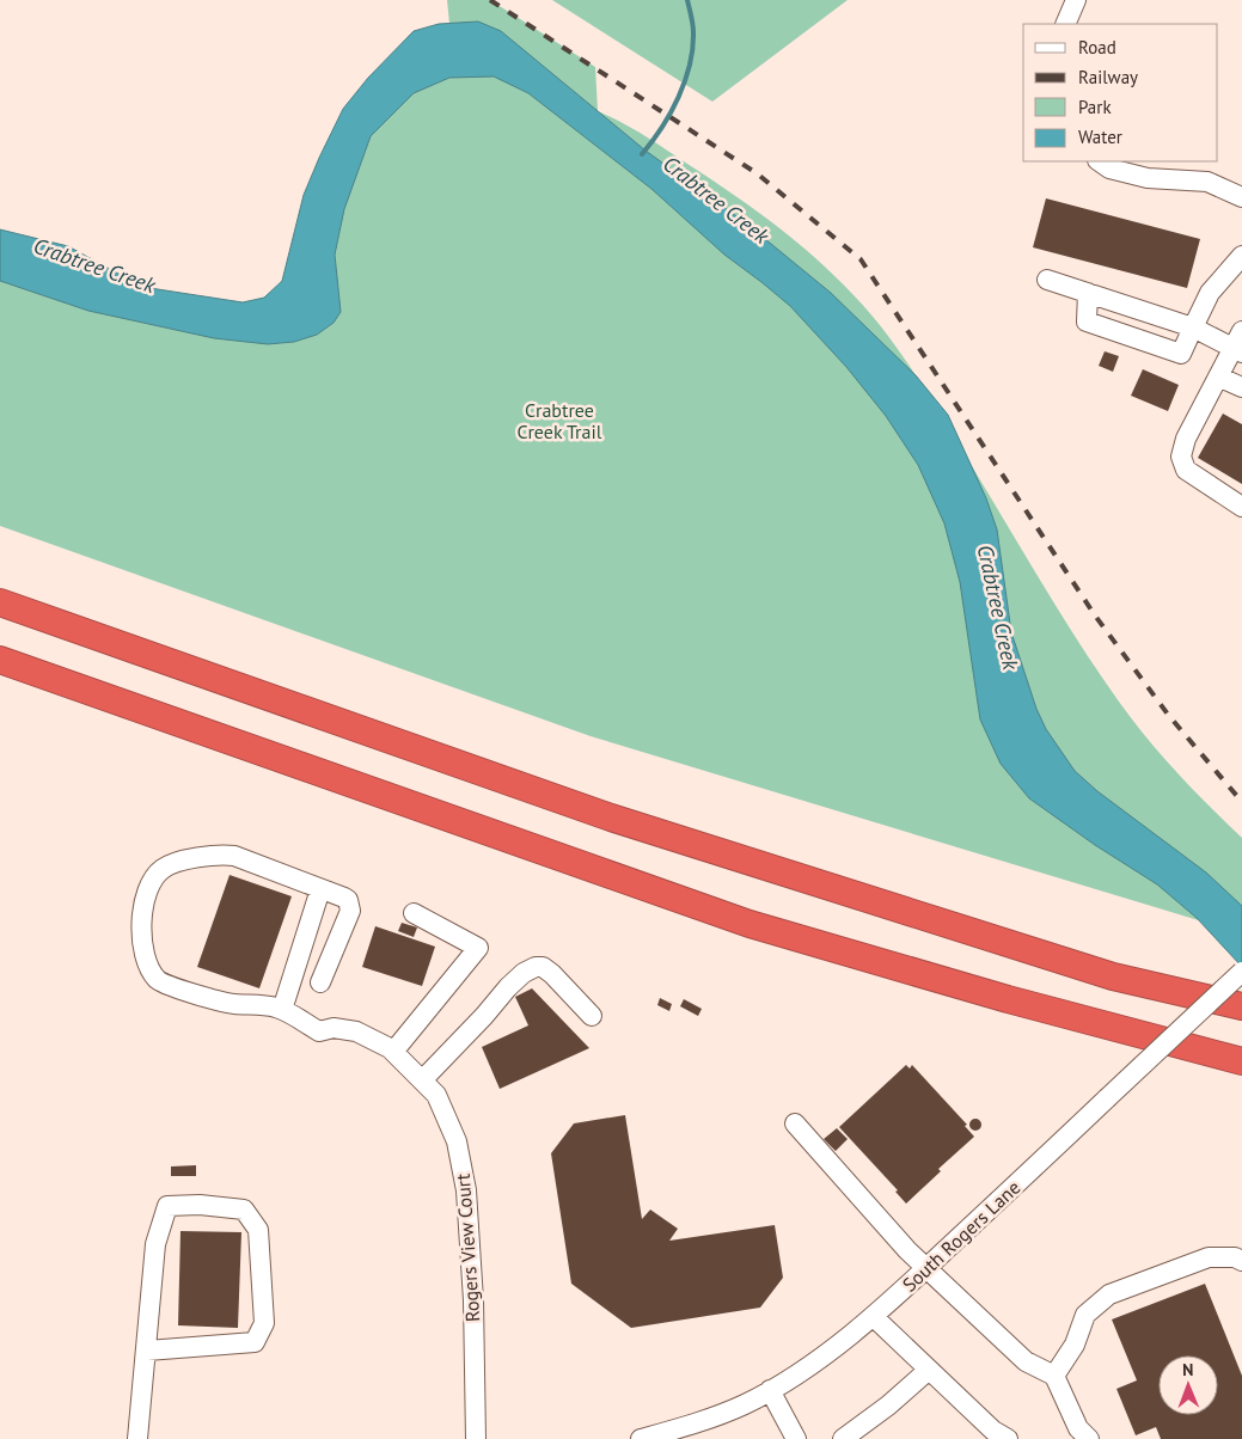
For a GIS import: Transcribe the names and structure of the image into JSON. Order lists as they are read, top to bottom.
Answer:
{
  "streets": {
    "street": ["South Rogers Lane", "Rogers View Court"]
  },
  "water": ["Crabtree Creek"],
  "parks": ["Crabtree Creek Trail"],
  "legend": [
    "Road",
    "Railway",
    "Park",
    "Water"
  ],
  "north": "top"
}
